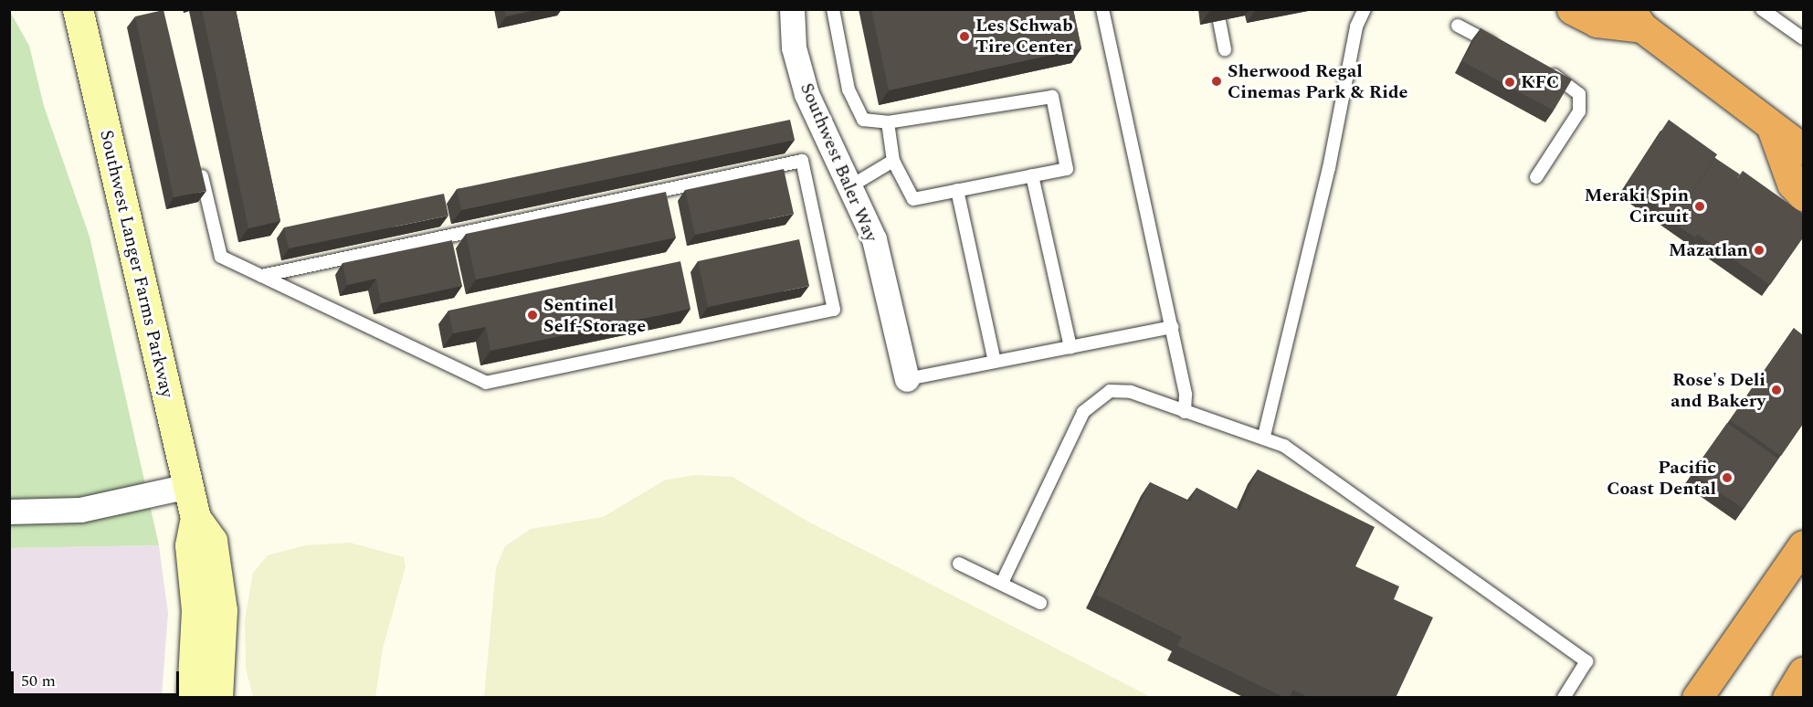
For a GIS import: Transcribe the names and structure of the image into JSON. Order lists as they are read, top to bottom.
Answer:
{
  "streets": {
    "street": ["Southwest Baler Way", "Southwest Langer Farms Parkway"]
  },
  "places": [
    "Les Schwab Tire Center",
    "Sherwood Regal Cinemas Park & Ride",
    "KFC",
    "Meraki Spin Circuit",
    "Mazatlan",
    "Sentinel Self-Storage",
    "Rose's Deli and Bakery",
    "Pacific Coast Dental"
  ],
  "scale_bar": "50 m"
}
